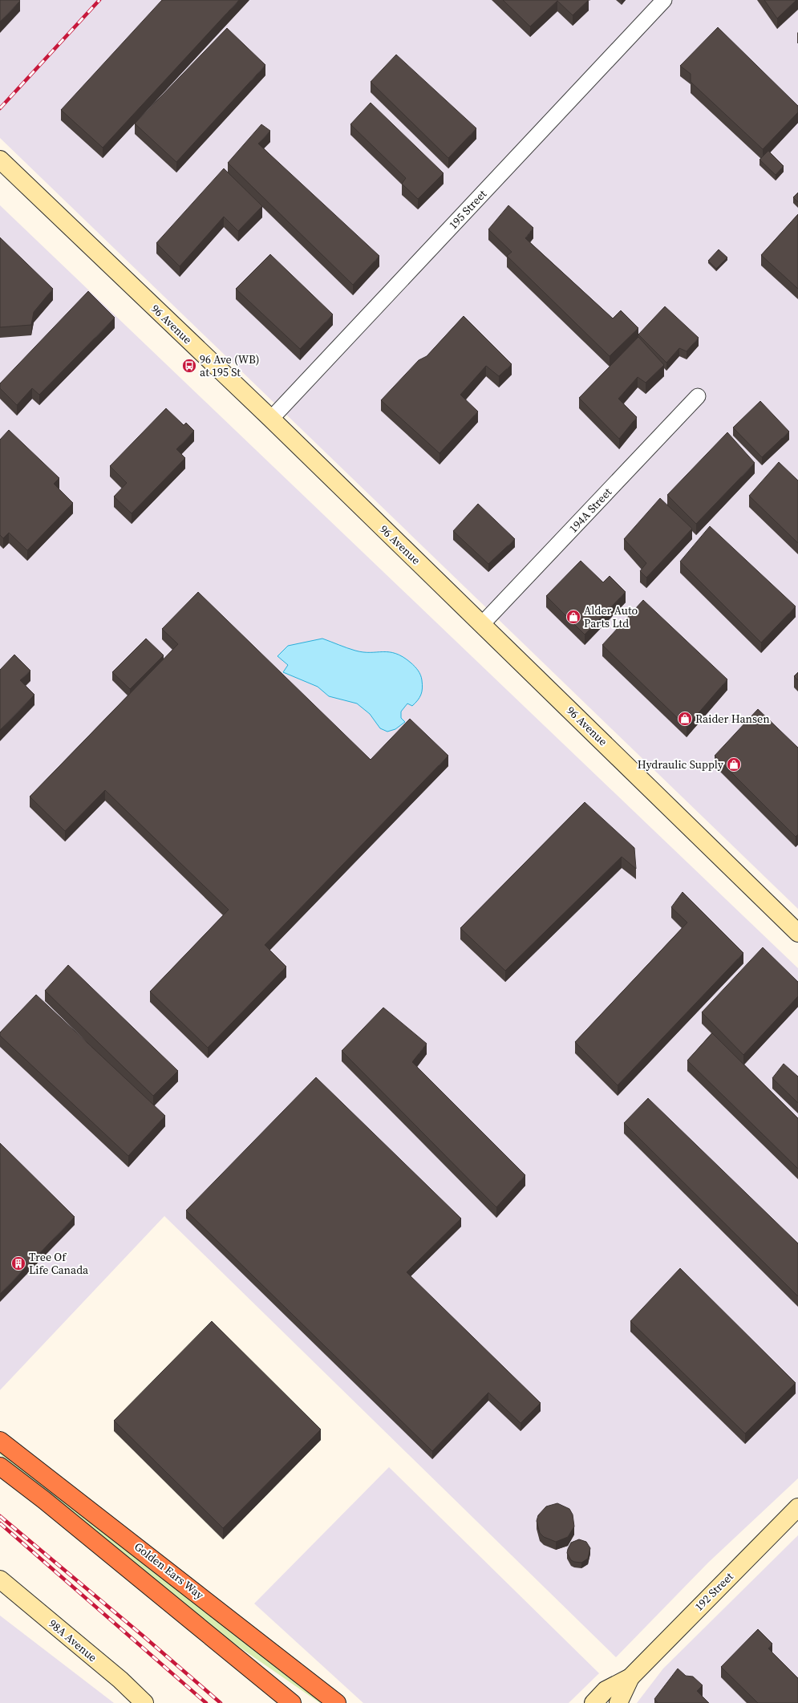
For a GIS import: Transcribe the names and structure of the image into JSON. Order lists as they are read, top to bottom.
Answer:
{
  "streets": {
    "highway": ["Golden Ears Way"],
    "main road": ["96 Avenue", "192 Street", "98A Avenue"],
    "street": ["195 Street", "194A Street"]
  },
  "crossings": [
    ["195 Street", "96 Avenue"],
    ["96 Avenue", "194A Street"]
  ],
  "places": {
    "bus stop": ["96 Ave (WB) at 195 St"],
    "shop": ["Alder Auto Parts Ltd", "Raider Hansen", "Hydraulic Supply"],
    "building": ["Tree Of Life Canada"]
  }
}
